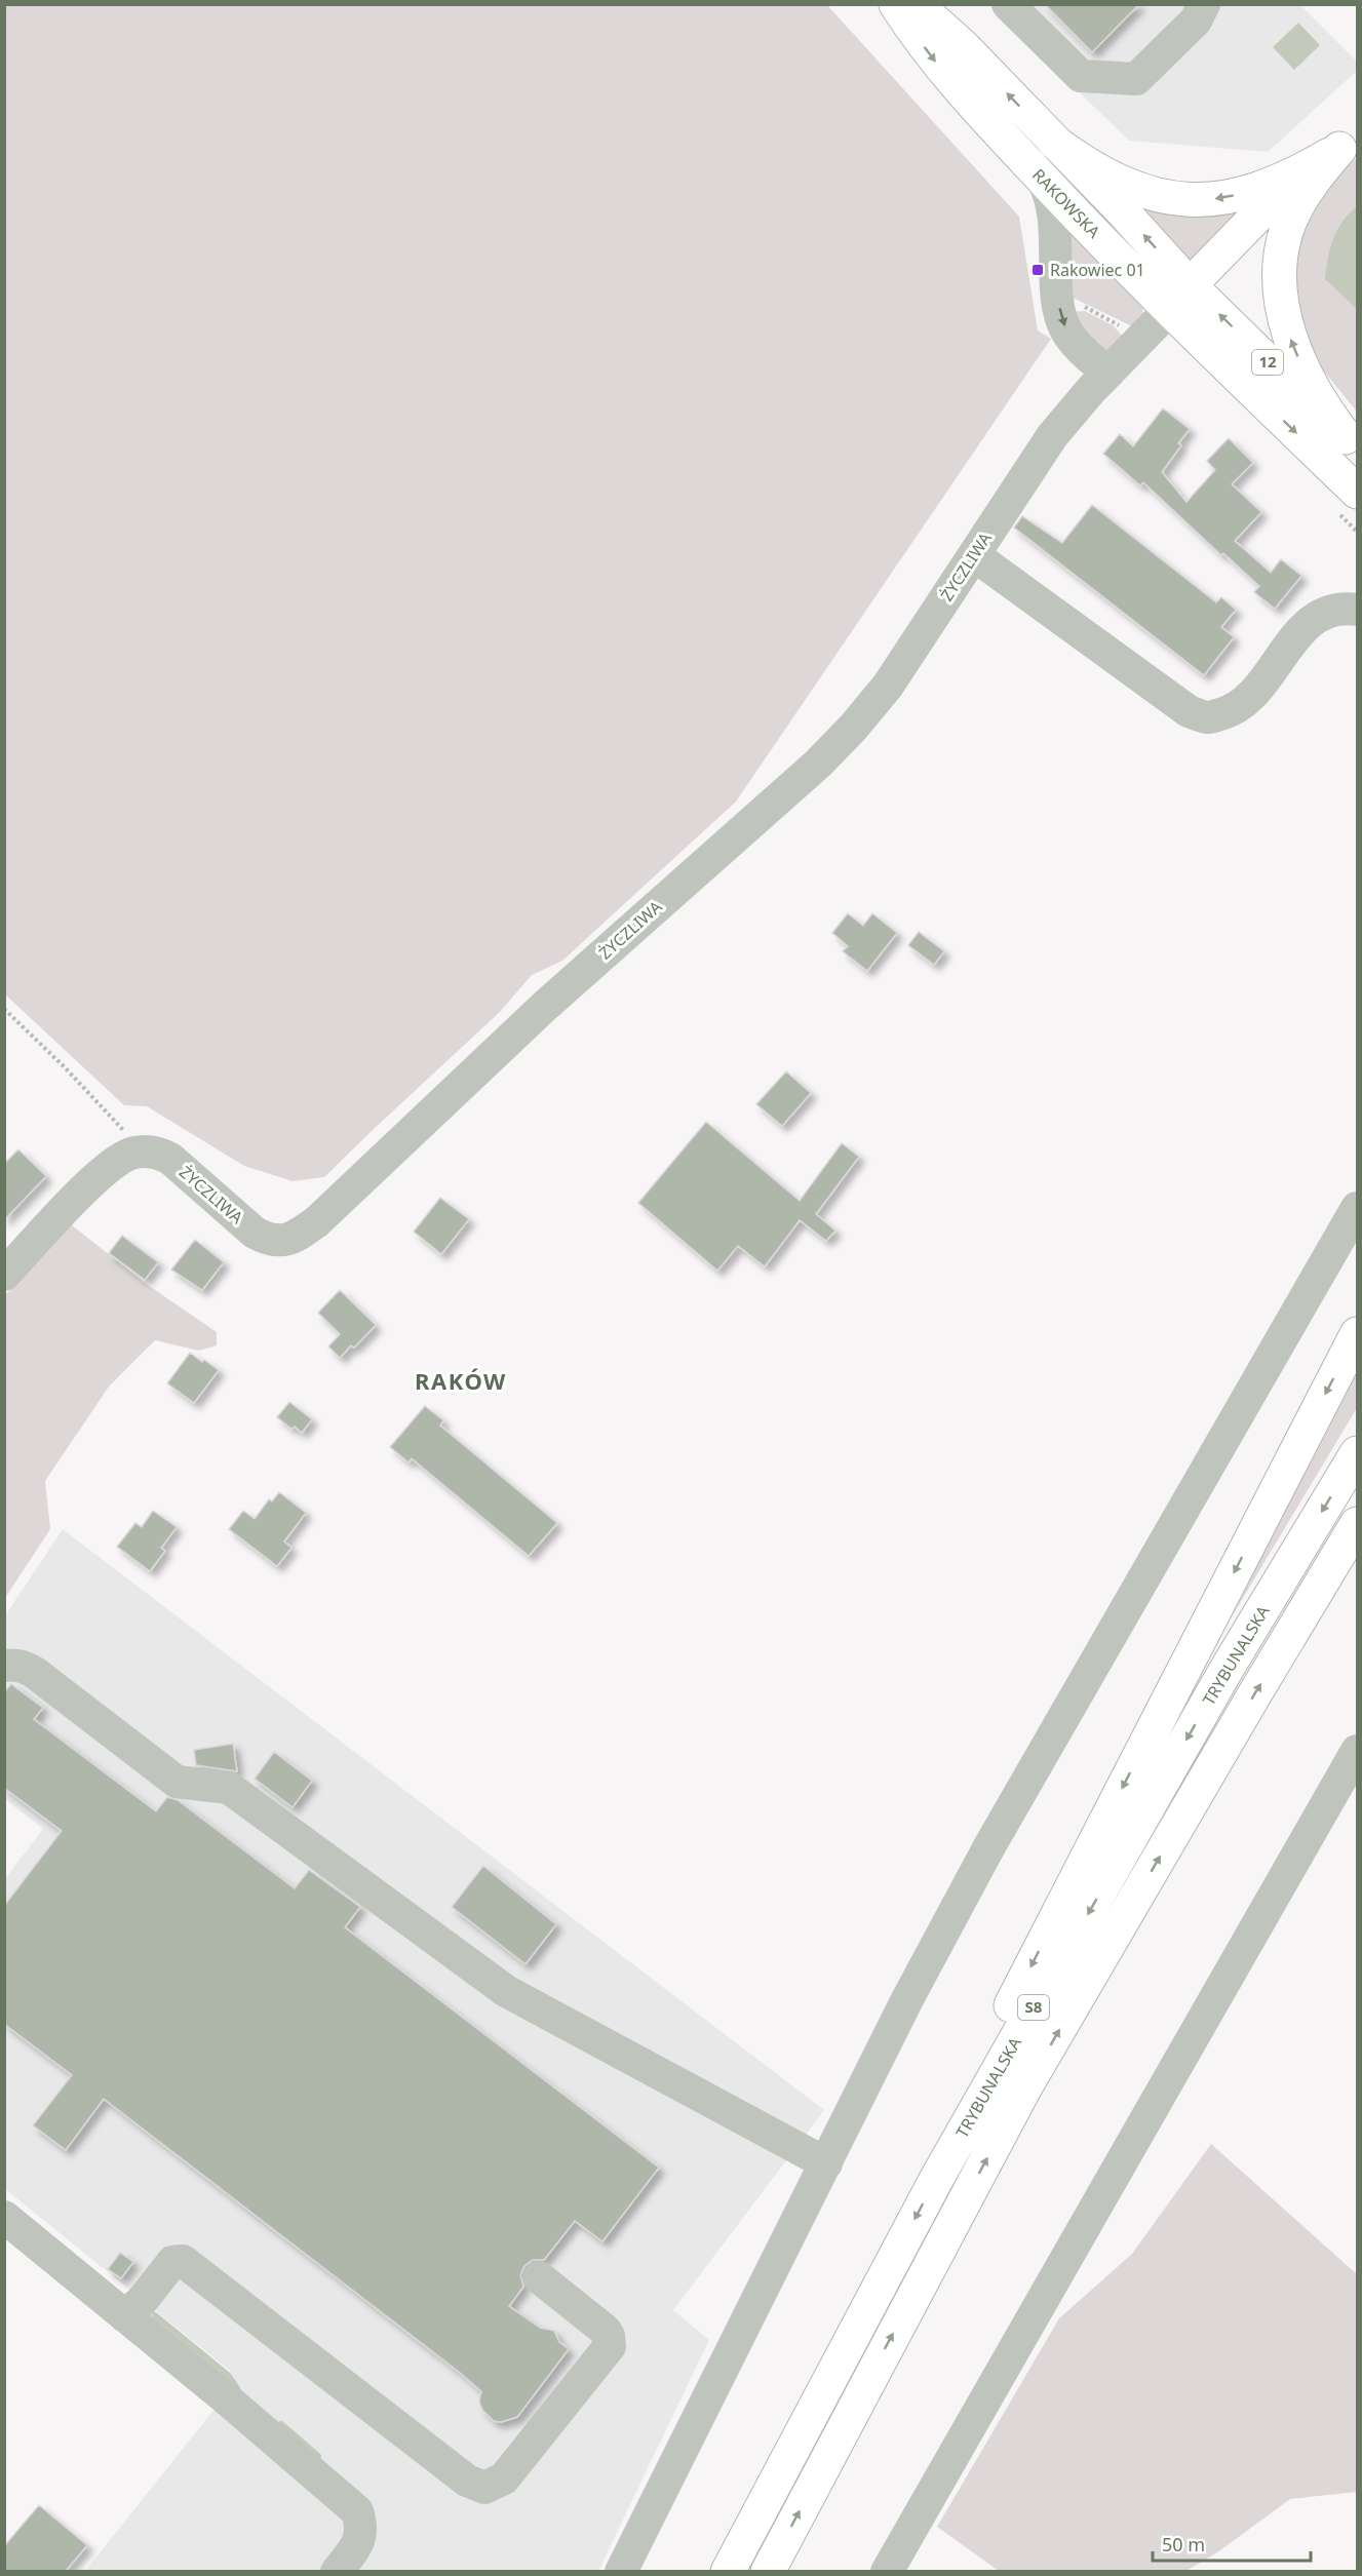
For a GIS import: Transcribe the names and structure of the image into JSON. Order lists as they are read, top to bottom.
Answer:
{
  "streets": {
    "main road": [
      "RAKOWSKA",
      "12",
      "TRYBUNALSKA",
      "S8"
    ],
    "street": ["ŻYCZLIWA"]
  },
  "crossings": [
    ["RAKOWSKA", "ŻYCZLIWA"]
  ],
  "districts": ["RAKÓW"],
  "places": {
    "transit": ["Rakowiec 01"]
  },
  "scale_bar": "50 m"
}
